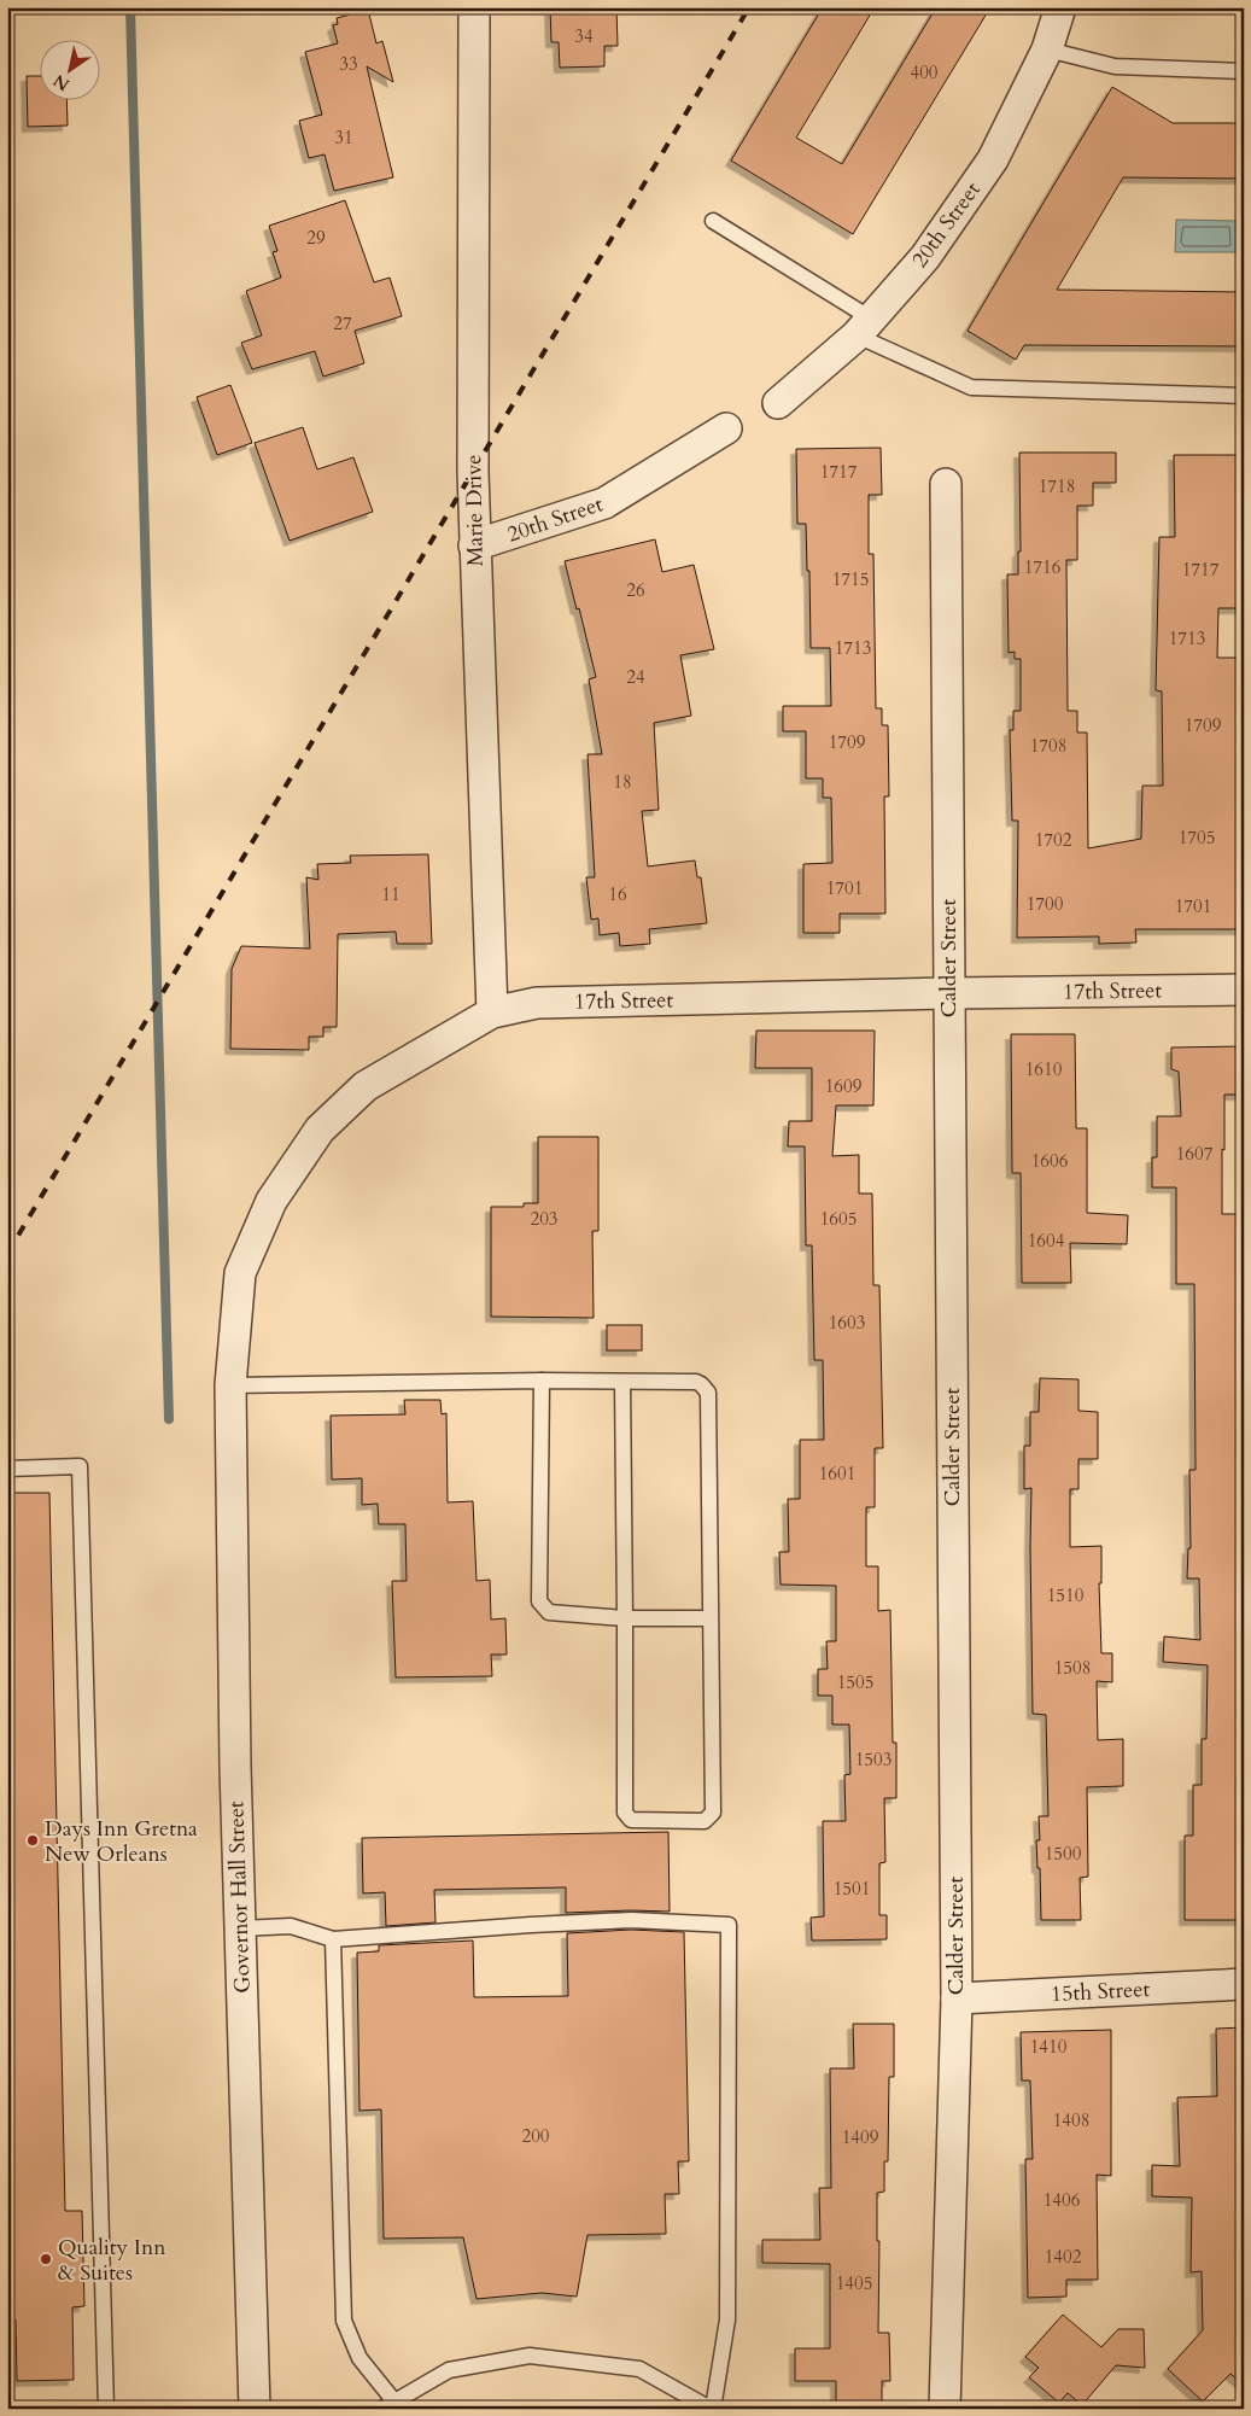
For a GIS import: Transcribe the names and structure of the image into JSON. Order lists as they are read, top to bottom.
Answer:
{
  "streets": {
    "street": [
      "20th Street",
      "Marie Drive",
      "Calder Street",
      "17th Street",
      "Governor Hall Street",
      "15th Street"
    ]
  },
  "crossings": [
    ["20th Street", "Marie Drive"],
    ["Marie Drive", "17th Street"],
    ["Calder Street", "17th Street"],
    ["Calder Street", "15th Street"],
    ["17th Street", "Governor Hall Street"]
  ],
  "places": ["Days Inn Gretna New Orleans", "Quality Inn & Suites"],
  "house_numbers": [
    "34",
    "33",
    "400",
    "31",
    "29",
    "27",
    "1717",
    "1718",
    "1716",
    "1717",
    "1715",
    "26",
    "1713",
    "1713",
    "24",
    "1709",
    "1709",
    "1708",
    "18",
    "1705",
    "1702",
    "1701",
    "11",
    "16",
    "1700",
    "1701",
    "1610",
    "1609",
    "1607",
    "1606",
    "203",
    "1605",
    "1604",
    "1603",
    "1601",
    "1510",
    "1508",
    "1505",
    "1503",
    "1500",
    "1501",
    "1410",
    "1408",
    "200",
    "1409",
    "1406",
    "1402",
    "1405"
  ],
  "north": "bottom left"
}
